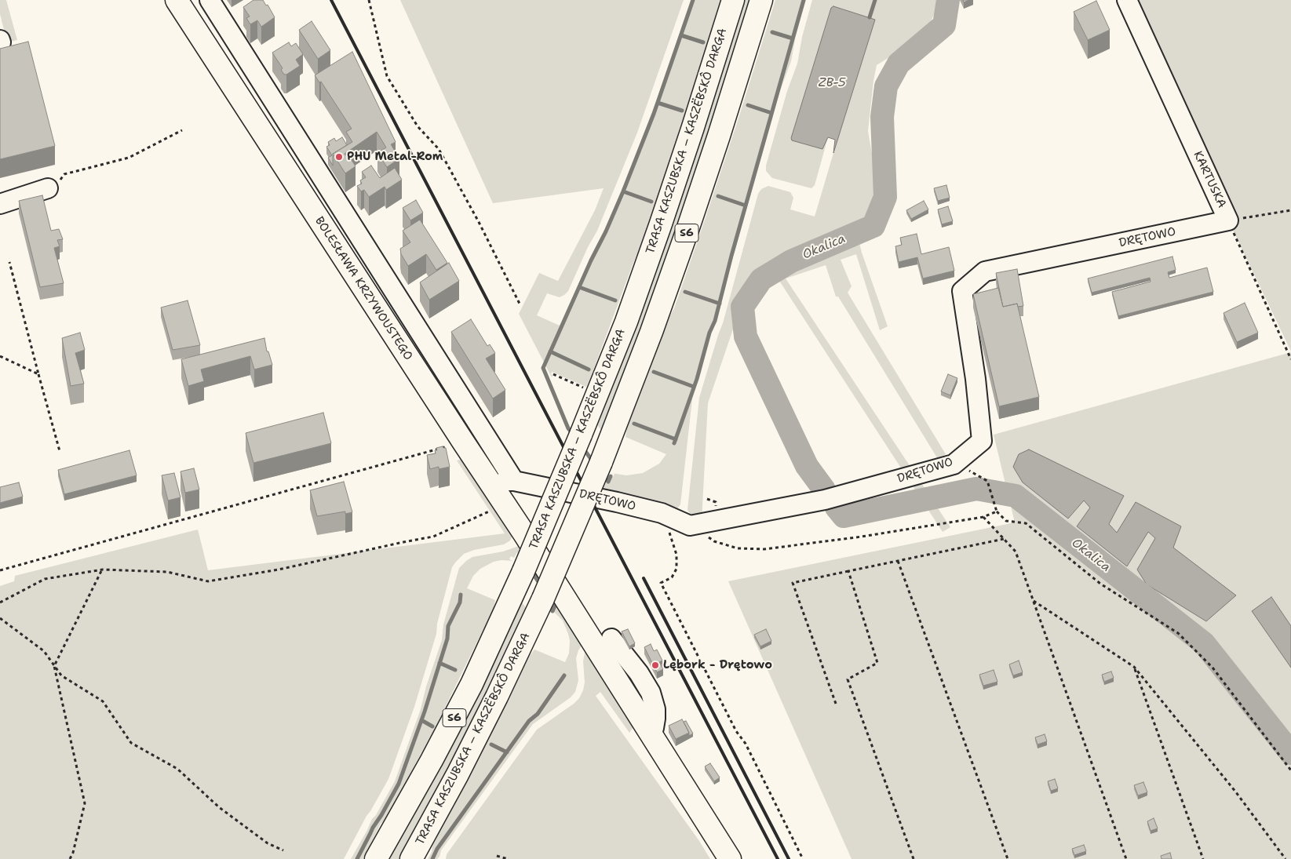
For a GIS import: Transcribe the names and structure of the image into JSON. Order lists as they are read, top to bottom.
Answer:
{
  "streets": {
    "main road": ["TRASA KASZUBSKA – KASZËBSKÔ DARGA", "S6", "BOLESŁAWA KRZYWOUSTEGO"],
    "street": ["KARTUSKA", "DRĘTOWO"]
  },
  "crossings": [
    ["KARTUSKA", "DRĘTOWO"],
    ["DRĘTOWO", "BOLESŁAWA KRZYWOUSTEGO"]
  ],
  "water": ["ZB-5", "Okalica"],
  "places": ["PHU Metal-Rom", "Lębork - Drętowo"]
}
